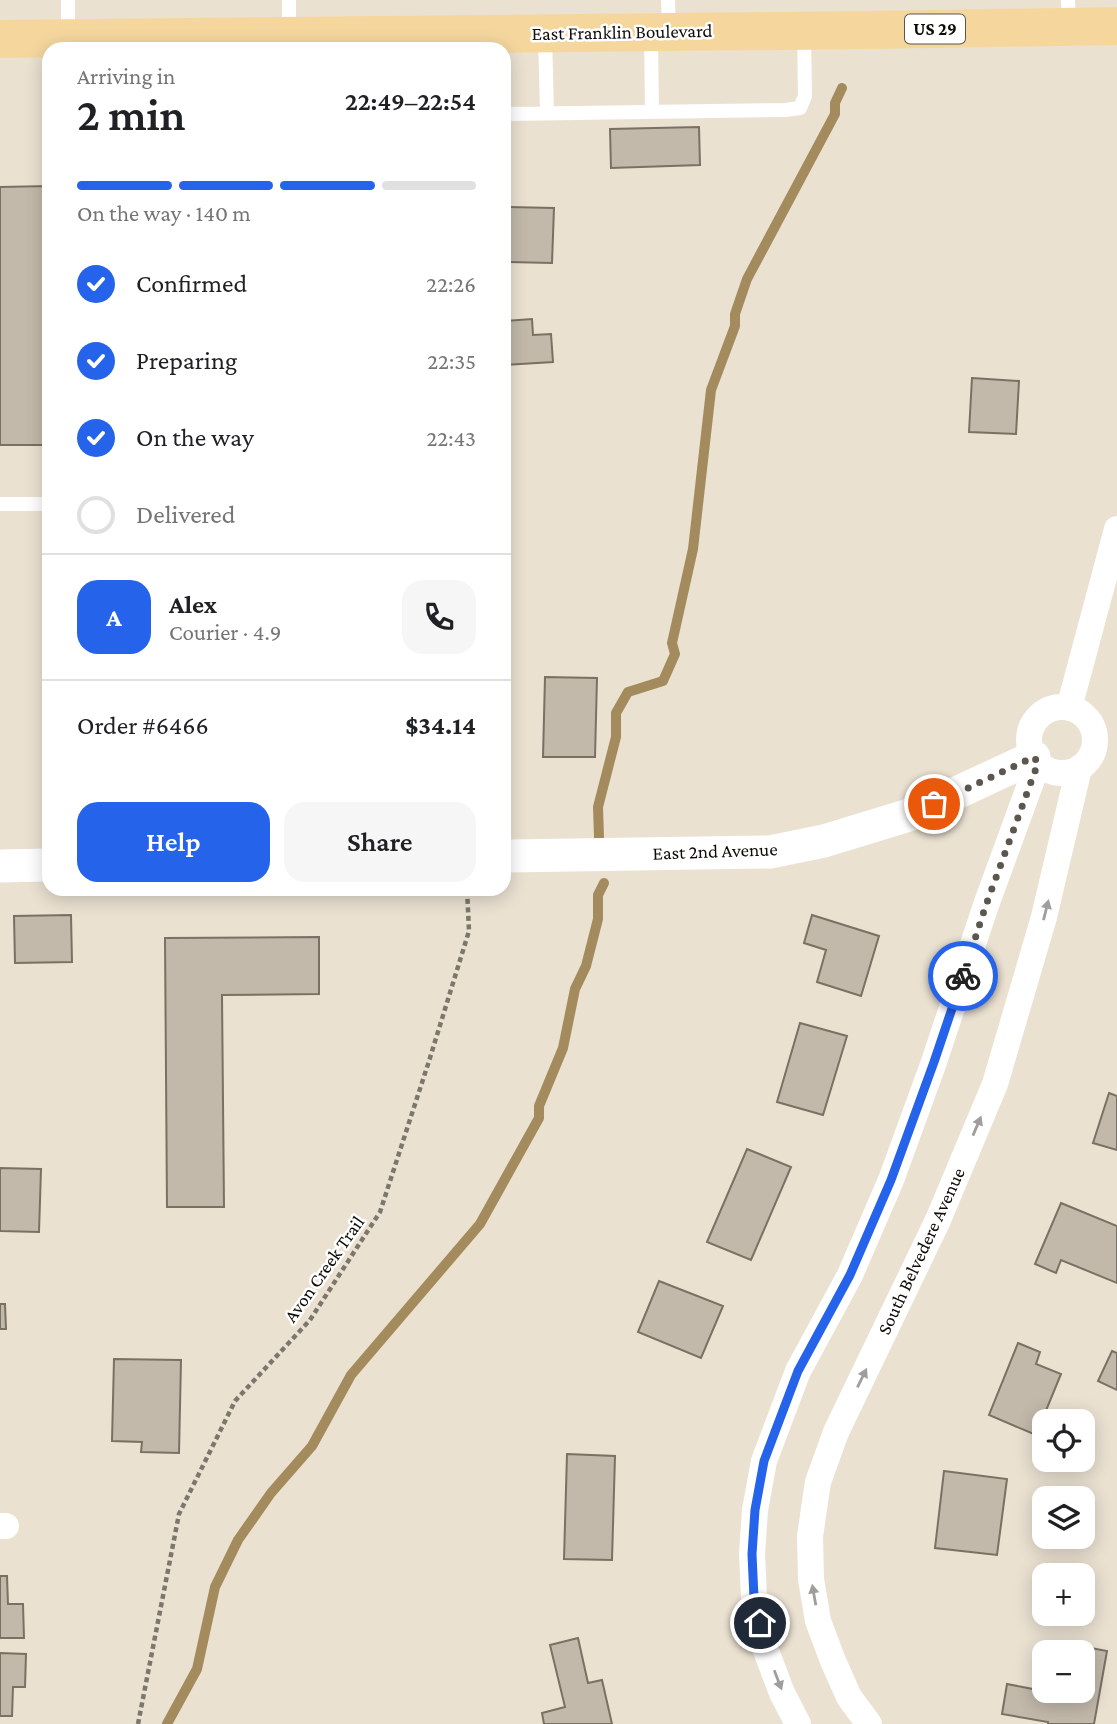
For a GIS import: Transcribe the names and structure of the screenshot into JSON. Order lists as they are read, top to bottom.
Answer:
{
  "streets": {
    "main road": ["US 29", "East Franklin Boulevard"],
    "street": ["East 2nd Avenue", "South Belvedere Avenue"],
    "path": ["Avon Creek Trail"]
  },
  "crossings": [
    ["East 2nd Avenue", "South Belvedere Avenue"]
  ],
  "page": {
    "heading": ["2 min", "Arriving in", "22:49–22:54"],
    "panel": [
      "Alex",
      "Courier · 4.9",
      "Order #6466",
      "$34.14"
    ],
    "bar": "On the way · 140 m",
    "list": [
      ["Confirmed", "22:26"],
      ["Preparing", "22:35"],
      ["On the way", "22:43"],
      "Delivered"
    ],
    "round": "A",
    "buttons": ["Help", "Share"],
    "map_buttons": ["+", "−"]
  }
}
